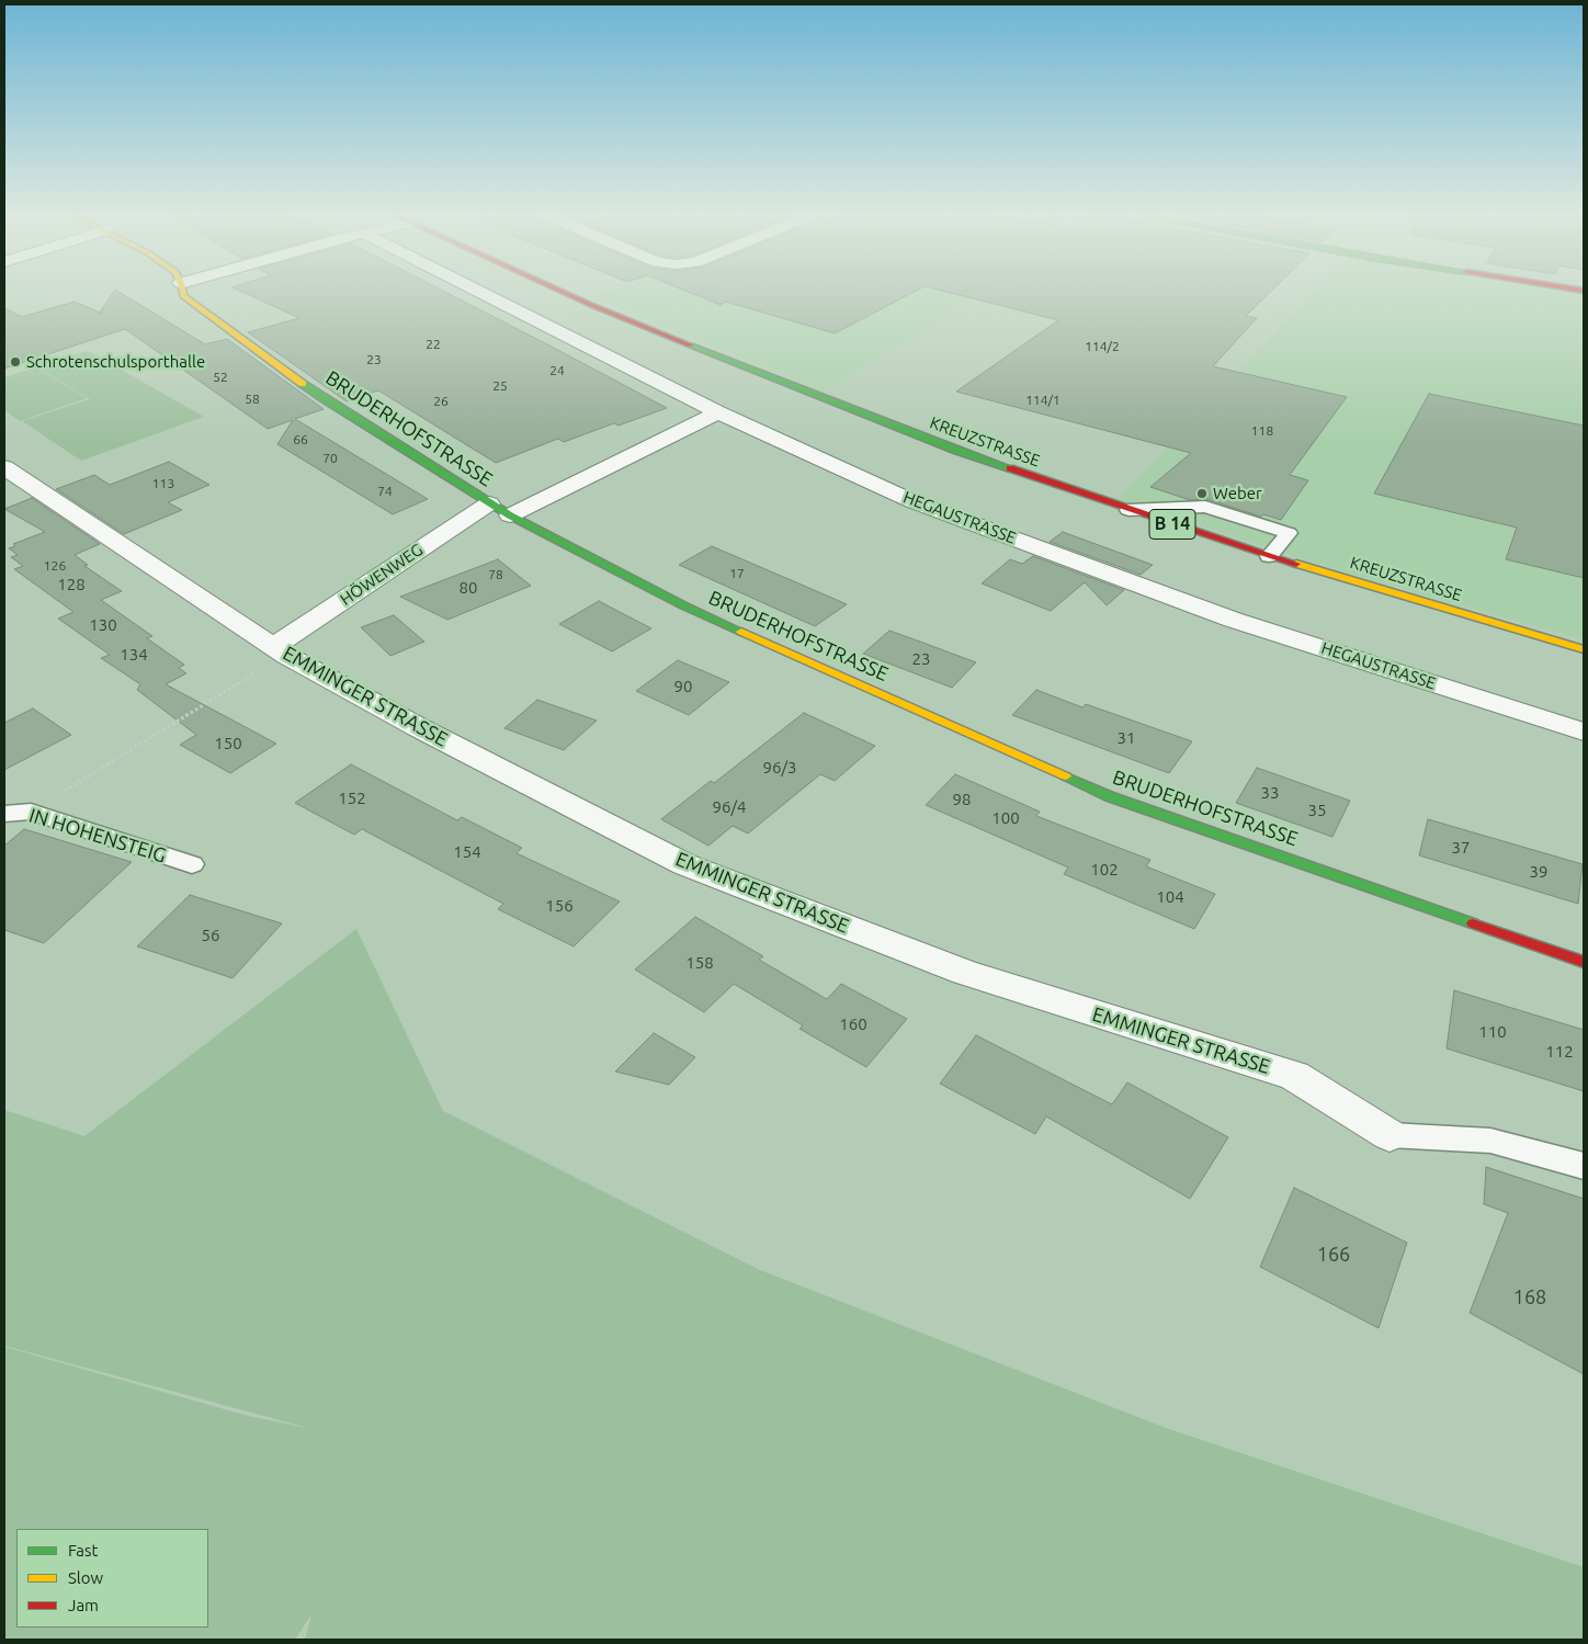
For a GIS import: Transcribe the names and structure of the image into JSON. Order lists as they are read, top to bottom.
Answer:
{
  "streets": {
    "street": [
      "BRUDERHOFSTRASSE",
      "KREUZSTRASSE",
      "HEGAUSTRASSE",
      "B 14",
      "HÖWENWEG",
      "EMMINGER STRASSE"
    ],
    "lane": ["IN HOHENSTEIG"]
  },
  "crossings": [
    ["BRUDERHOFSTRASSE", "HÖWENWEG"],
    ["HÖWENWEG", "EMMINGER STRASSE"]
  ],
  "places": ["Schrotenschulsporthalle", "Weber"],
  "house_numbers": [
    "22",
    "114/2",
    "23",
    "24",
    "52",
    "25",
    "58",
    "114/1",
    "26",
    "118",
    "66",
    "70",
    "113",
    "74",
    "126",
    "17",
    "78",
    "128",
    "80",
    "130",
    "134",
    "23",
    "90",
    "31",
    "150",
    "96/3",
    "33",
    "152",
    "98",
    "96/4",
    "35",
    "100",
    "37",
    "154",
    "102",
    "39",
    "104",
    "156",
    "56",
    "158",
    "160",
    "110",
    "112",
    "166",
    "168"
  ],
  "legend": ["Fast", "Slow", "Jam"]
}
